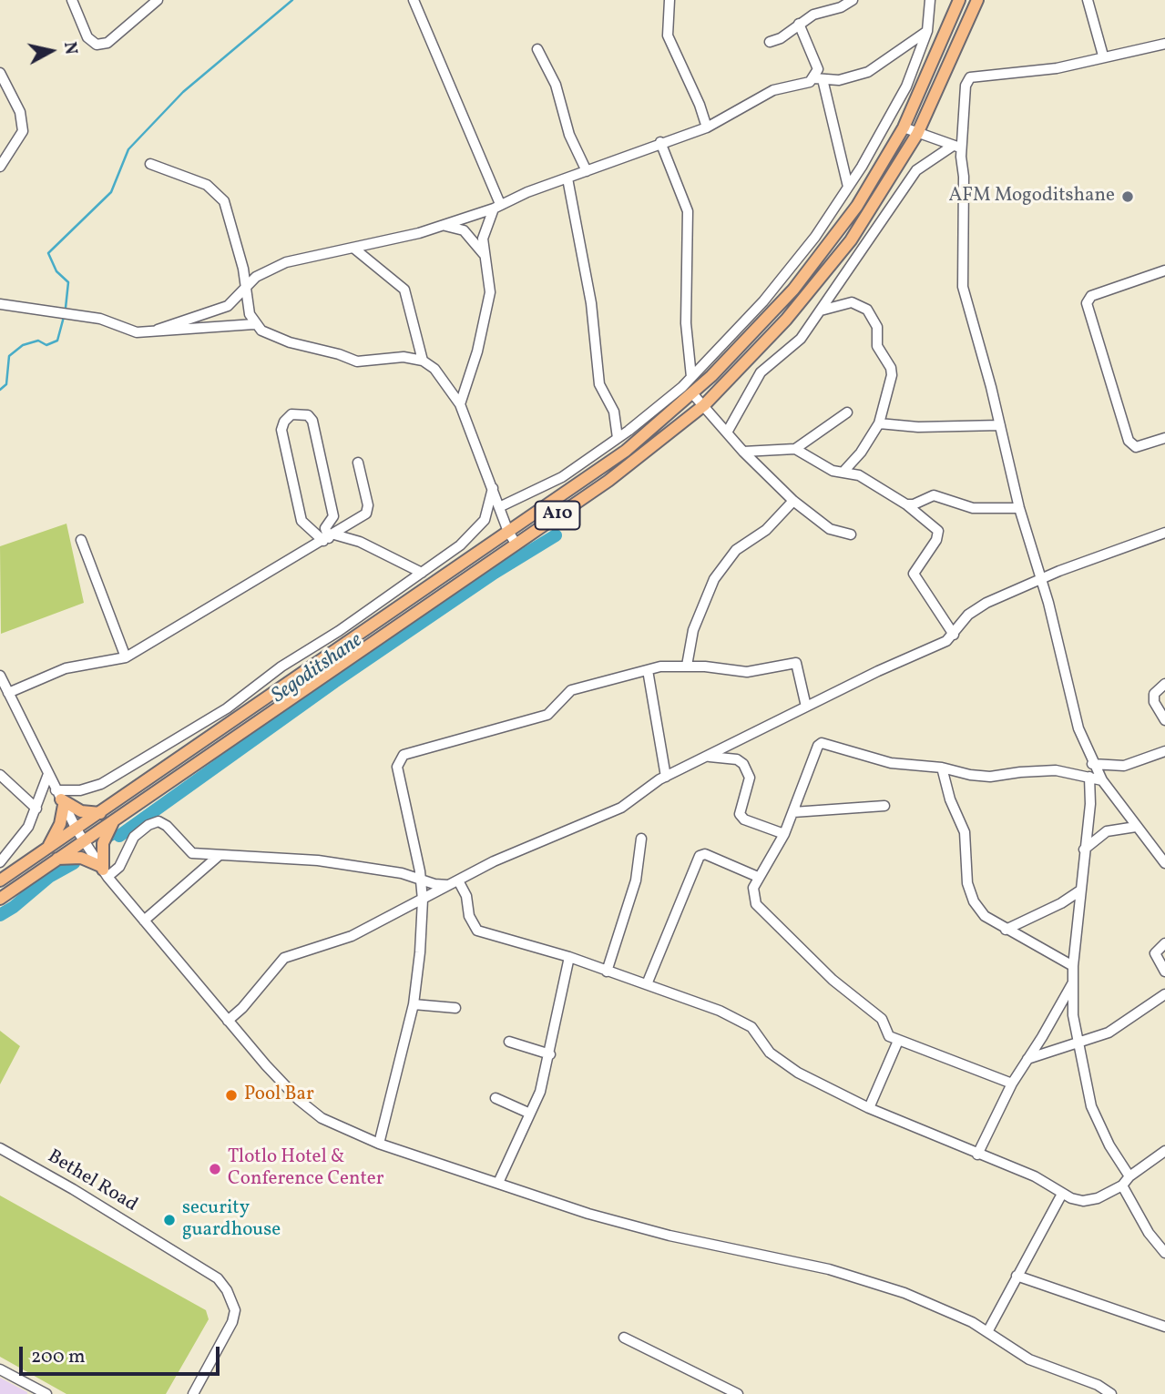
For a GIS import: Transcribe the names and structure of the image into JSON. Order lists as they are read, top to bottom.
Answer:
{
  "streets": {
    "main road": ["A10"],
    "street": ["Bethel Road"]
  },
  "water": ["Segoditshane"],
  "places": [
    "AFM Mogoditshane",
    "Pool Bar",
    "Tlotlo Hotel & Conference Center",
    "security guardhouse"
  ],
  "scale_bar": "200 m",
  "north": "right"
}
